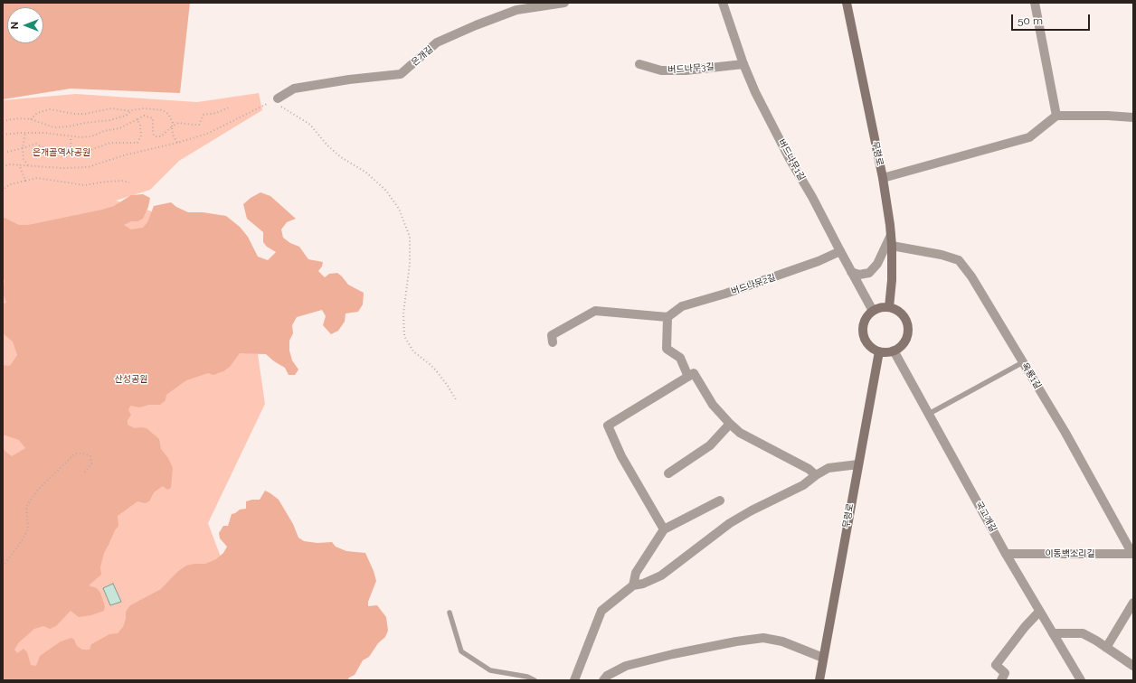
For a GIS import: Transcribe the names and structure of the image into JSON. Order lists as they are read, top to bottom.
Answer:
{
  "streets": {
    "main road": ["무령로"],
    "street": [
      "은개길",
      "버드나무3길",
      "버드나무1길",
      "버드나무2길",
      "옥룡1길",
      "국고개길",
      "이동백소리길"
    ]
  },
  "crossings": [
    ["버드나무3길", "버드나무1길"],
    ["무령로", "버드나무1길"],
    ["무령로", "옥룡1길"],
    ["무령로", "국고개길"],
    ["버드나무1길", "버드나무2길"],
    ["버드나무1길", "국고개길"],
    ["옥룡1길", "이동백소리길"],
    ["국고개길", "이동백소리길"]
  ],
  "parks": ["은개골역사공원", "산성공원"],
  "scale_bar": "50 m",
  "north": "left"
}
